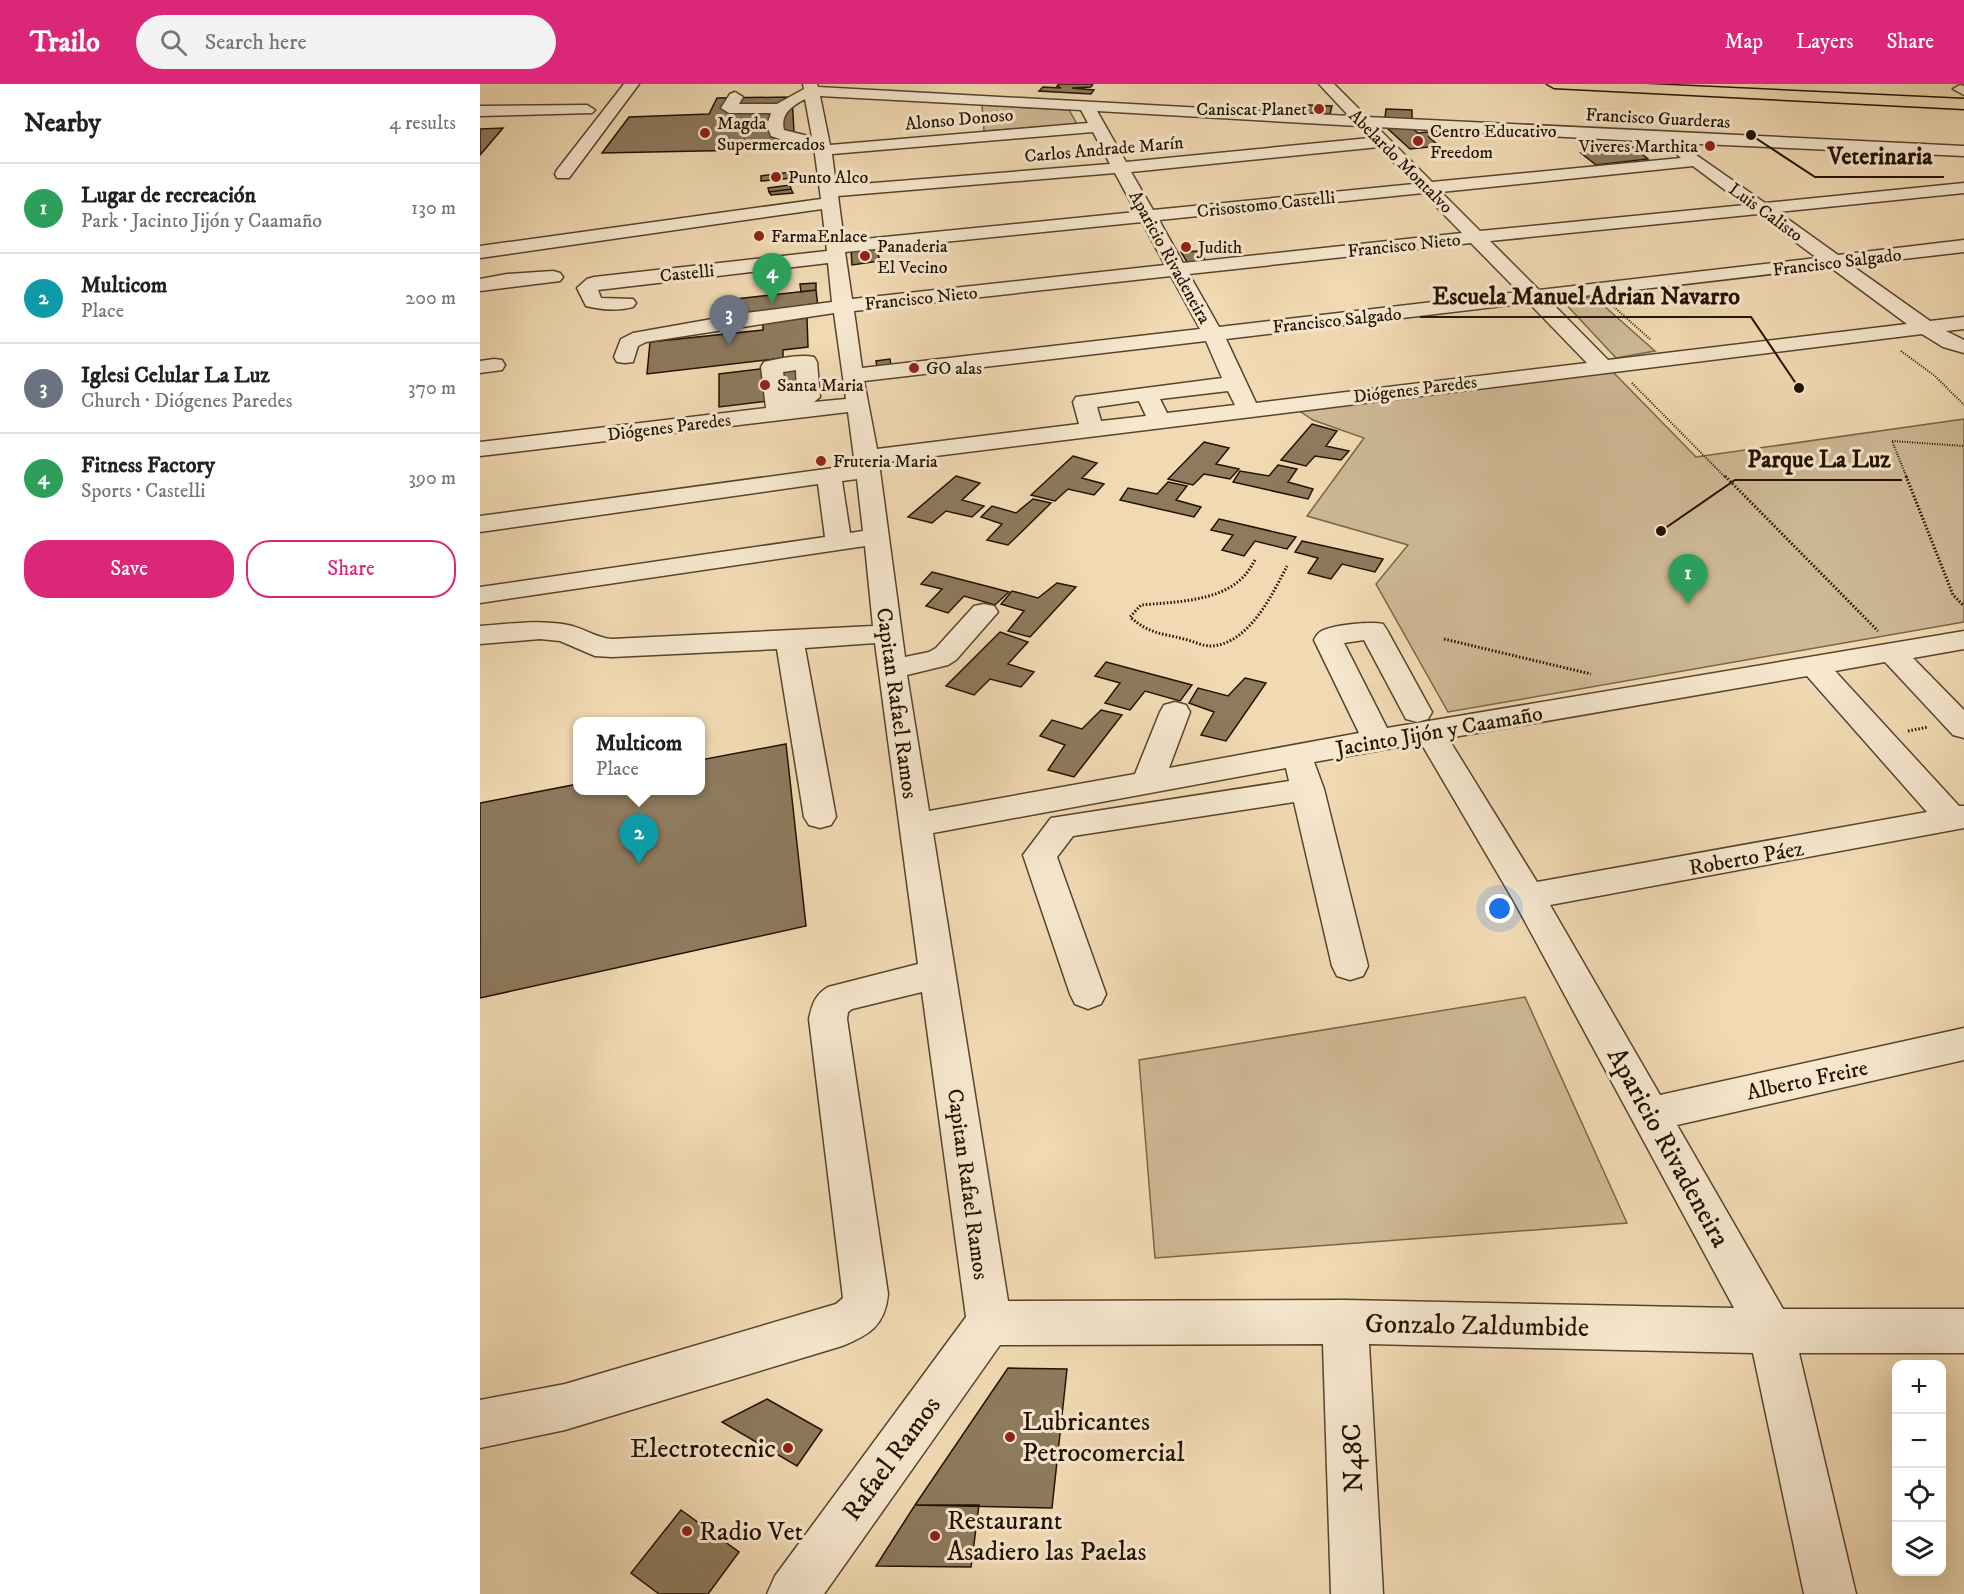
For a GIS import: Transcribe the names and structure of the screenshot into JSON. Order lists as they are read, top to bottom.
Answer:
{
  "streets": {
    "street": [
      "Francisco Guarderas",
      "Alonso Donoso",
      "Carlos Andrade Marín",
      "Abelardo Montalvo",
      "Crisostomo Castelli",
      "Luis Calisto",
      "Francisco Nieto",
      "Aparicio Rivadeneira",
      "Francisco Salgado",
      "Castelli",
      "Diógenes Paredes",
      "Capitan Rafael Ramos",
      "Jacinto Jijón y Caamaño",
      "Roberto Páez",
      "Alberto Freire",
      "Gonzalo Zaldumbide",
      "Rafael Ramos",
      "N48C"
    ]
  },
  "crossings": [
    ["Francisco Guarderas", "Abelardo Montalvo"],
    ["Francisco Guarderas", "Luis Calisto"],
    ["Francisco Guarderas", "Aparicio Rivadeneira"],
    ["Francisco Guarderas", "Capitan Rafael Ramos"],
    ["Alonso Donoso", "Aparicio Rivadeneira"],
    ["Alonso Donoso", "Capitan Rafael Ramos"],
    ["Carlos Andrade Marín", "Abelardo Montalvo"],
    ["Carlos Andrade Marín", "Aparicio Rivadeneira"],
    ["Carlos Andrade Marín", "Capitan Rafael Ramos"],
    ["Abelardo Montalvo", "Crisostomo Castelli"],
    ["Abelardo Montalvo", "Francisco Nieto"],
    ["Abelardo Montalvo", "Francisco Salgado"],
    ["Abelardo Montalvo", "Diógenes Paredes"],
    ["Crisostomo Castelli", "Luis Calisto"],
    ["Crisostomo Castelli", "Aparicio Rivadeneira"],
    ["Crisostomo Castelli", "Castelli"],
    ["Crisostomo Castelli", "Capitan Rafael Ramos"],
    ["Luis Calisto", "Francisco Nieto"],
    ["Luis Calisto", "Francisco Salgado"],
    ["Luis Calisto", "Diógenes Paredes"],
    ["Francisco Nieto", "Aparicio Rivadeneira"],
    ["Francisco Nieto", "Capitan Rafael Ramos"],
    ["Aparicio Rivadeneira", "Francisco Salgado"],
    ["Aparicio Rivadeneira", "Diógenes Paredes"],
    ["Aparicio Rivadeneira", "Jacinto Jijón y Caamaño"],
    ["Aparicio Rivadeneira", "Roberto Páez"],
    ["Aparicio Rivadeneira", "Alberto Freire"],
    ["Aparicio Rivadeneira", "Gonzalo Zaldumbide"],
    ["Francisco Salgado", "Diógenes Paredes"],
    ["Francisco Salgado", "Capitan Rafael Ramos"],
    ["Castelli", "Capitan Rafael Ramos"],
    ["Diógenes Paredes", "Capitan Rafael Ramos"],
    ["Capitan Rafael Ramos", "Jacinto Jijón y Caamaño"],
    ["Capitan Rafael Ramos", "Gonzalo Zaldumbide"],
    ["Capitan Rafael Ramos", "Rafael Ramos"],
    ["Gonzalo Zaldumbide", "Rafael Ramos"],
    ["Gonzalo Zaldumbide", "N48C"]
  ],
  "places": [
    "Caniscat Planet",
    "Magda Supermercados",
    "Veterinaria",
    "Centro Educativo Freedom",
    "Viveres Marthita",
    "Punto Alco",
    "FarmaEnlace",
    "Judith",
    "Panaderia El Vecino",
    "GO alas",
    "Santa Maria",
    "Escuela Manuel Adrian Navarro",
    "Fruteria Maria",
    "Parque La Luz",
    "Lubricantes Petrocomercial",
    "Electrotecnic",
    "Radio Vet",
    "Restaurant Asadiero las Paelas"
  ],
  "page": {
    "header": "Trailo",
    "search": "Search here",
    "nav": ["Map", "Layers", "Share"],
    "heading": ["Nearby", "4 results"],
    "list": [
      {
        "mark": "1",
        "name": "Lugar de recreación",
        "note": "Park · Jacinto Jijón y Caamaño",
        "value": "130 m"
      },
      {
        "mark": "2",
        "name": "Multicom",
        "note": "Place",
        "value": "200 m"
      },
      {
        "mark": "3",
        "name": "Iglesi Celular La Luz",
        "note": "Church · Diógenes Paredes",
        "value": "370 m"
      },
      {
        "mark": "4",
        "name": "Fitness Factory",
        "note": "Sports · Castelli",
        "value": "390 m"
      }
    ],
    "pins": [
      "4",
      "3",
      "1",
      "2"
    ],
    "buttons": ["Save", "Share"],
    "popup": ["Multicom", "Place"],
    "map_buttons": ["+", "−"]
  }
}
